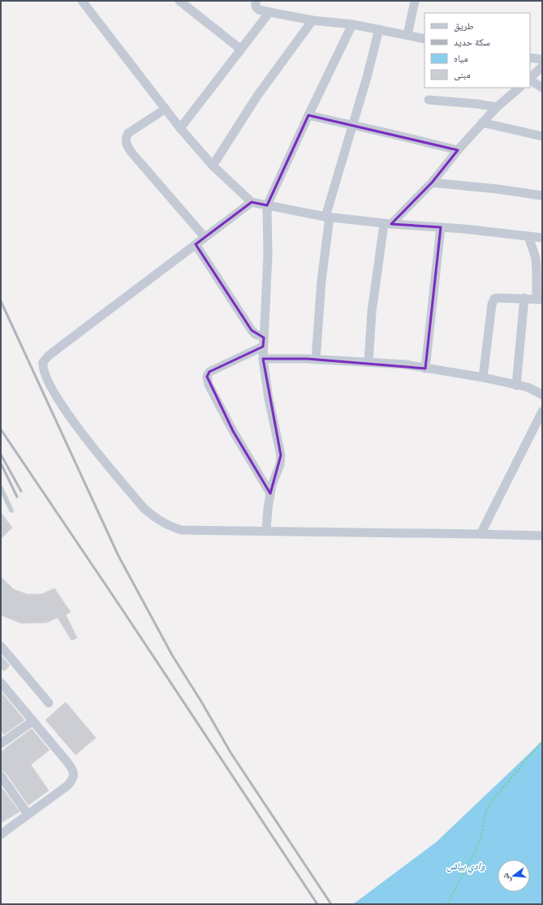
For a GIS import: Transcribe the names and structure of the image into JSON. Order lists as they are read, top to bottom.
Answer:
{
  "water": ["وادي بياش"],
  "legend": [
    "طريق",
    "سكة حديد",
    "مياه",
    "مبنى"
  ],
  "north": "left"
}
